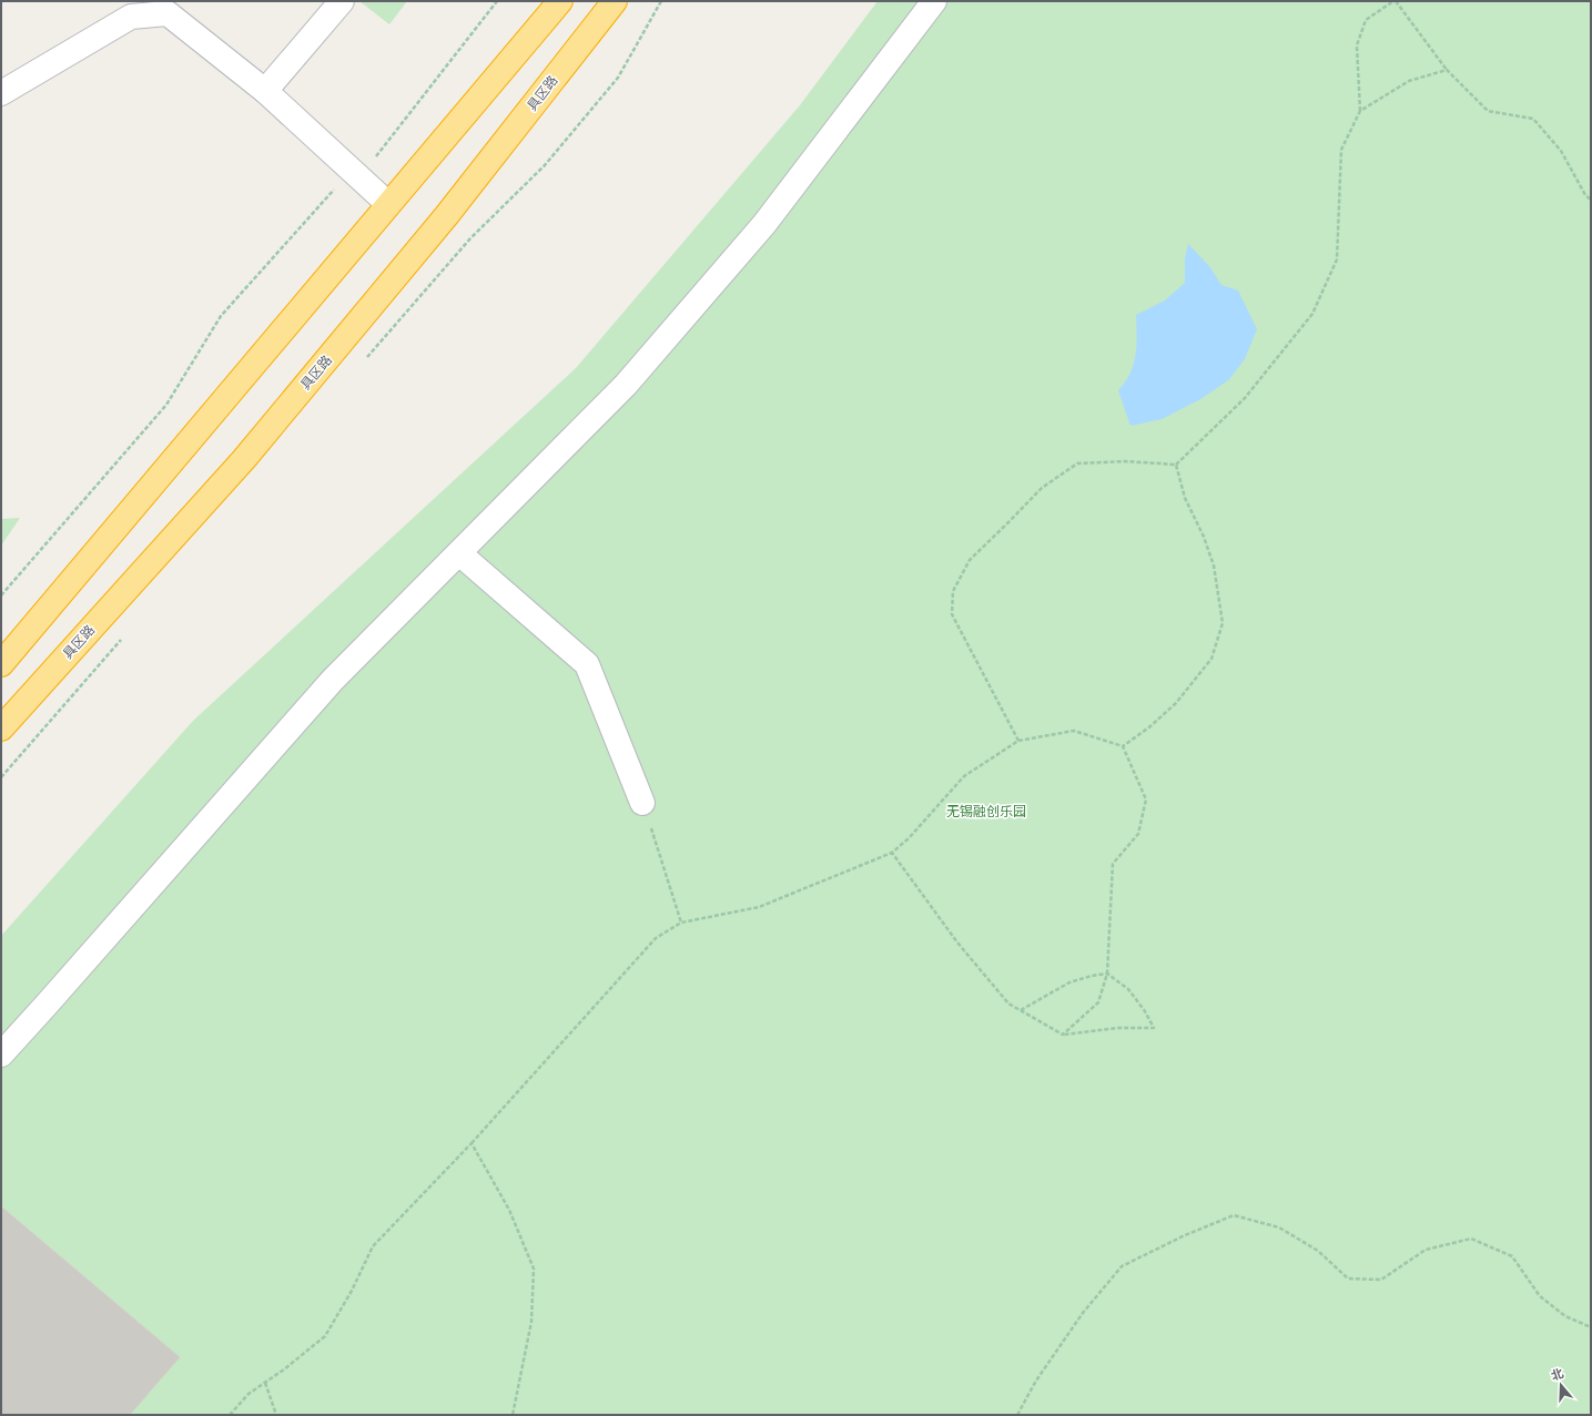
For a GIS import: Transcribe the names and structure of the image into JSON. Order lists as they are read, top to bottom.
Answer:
{
  "streets": {
    "highway": ["具区路"]
  },
  "parks": ["无锡融创乐园"],
  "north": "top"
}
